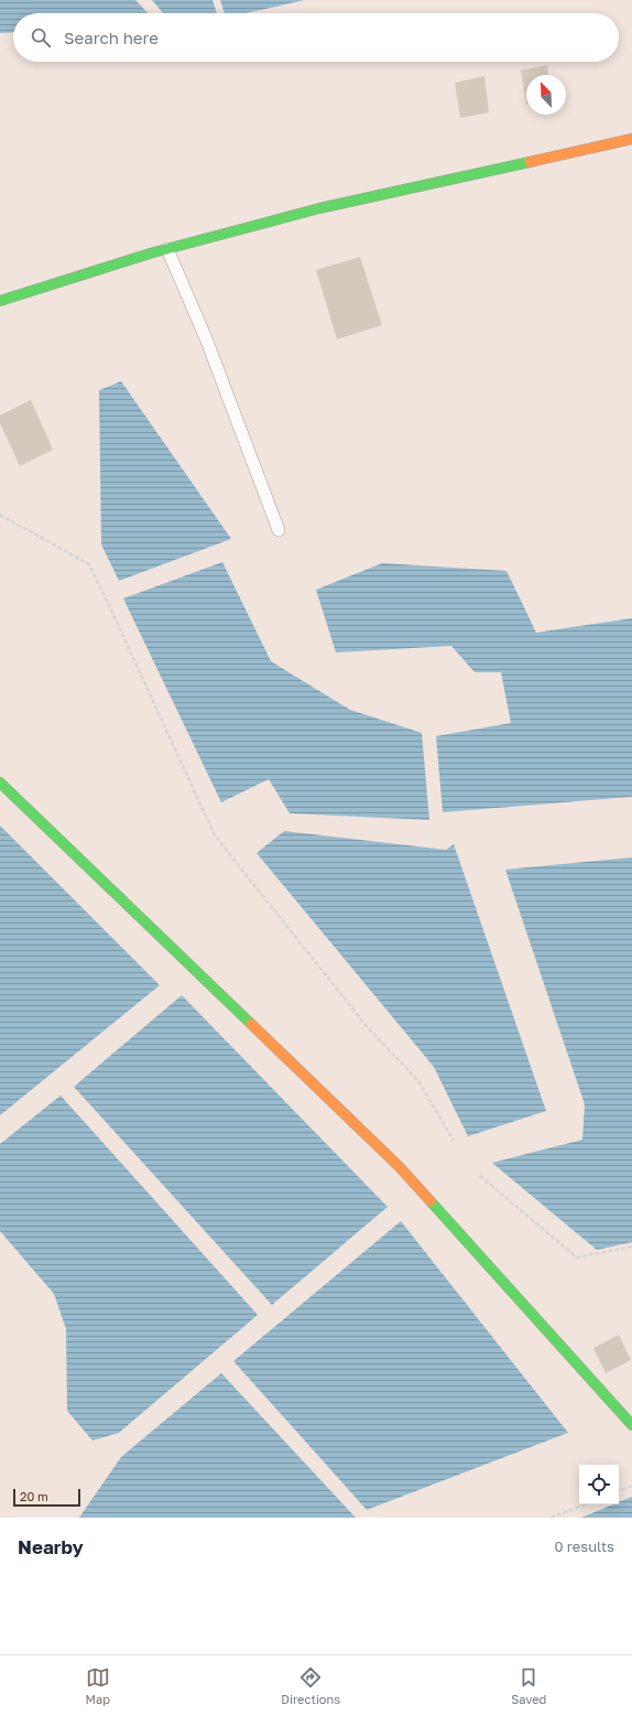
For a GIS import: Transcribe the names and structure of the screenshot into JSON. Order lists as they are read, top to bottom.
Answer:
{
  "scale_bar": "20 m",
  "north": "top left",
  "page": {
    "search": "Search here",
    "scale": "20 m",
    "heading": ["Nearby", "0 results"],
    "nav": ["Map", "Directions", "Saved"]
  }
}
